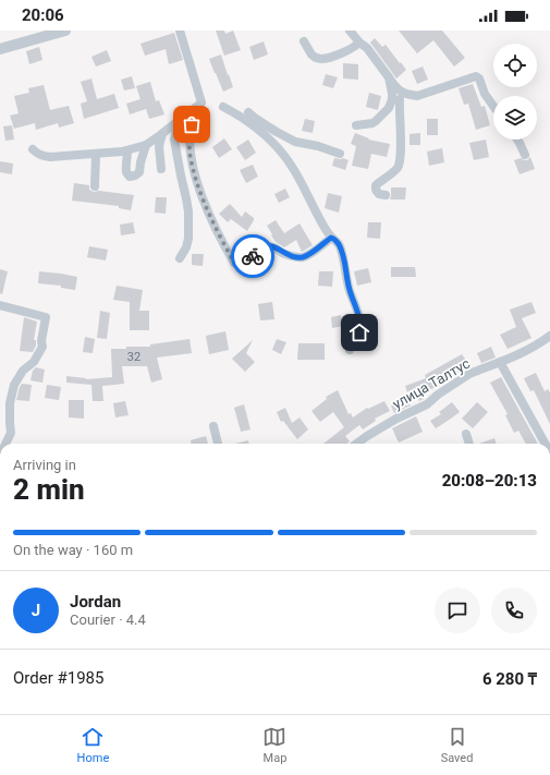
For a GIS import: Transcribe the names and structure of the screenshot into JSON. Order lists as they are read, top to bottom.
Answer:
{
  "streets": {
    "street": ["улица Талтус"]
  },
  "house_numbers": ["32"],
  "page": {
    "status": "20:06",
    "heading": ["2 min", "Arriving in", "20:08–20:13"],
    "panel": [
      "Jordan",
      "Courier · 4.4",
      "Order #1985",
      "6 280 ₸"
    ],
    "bar": "On the way · 160 m",
    "round": "J",
    "tabs": ["Home", "Map", "Saved"]
  }
}
